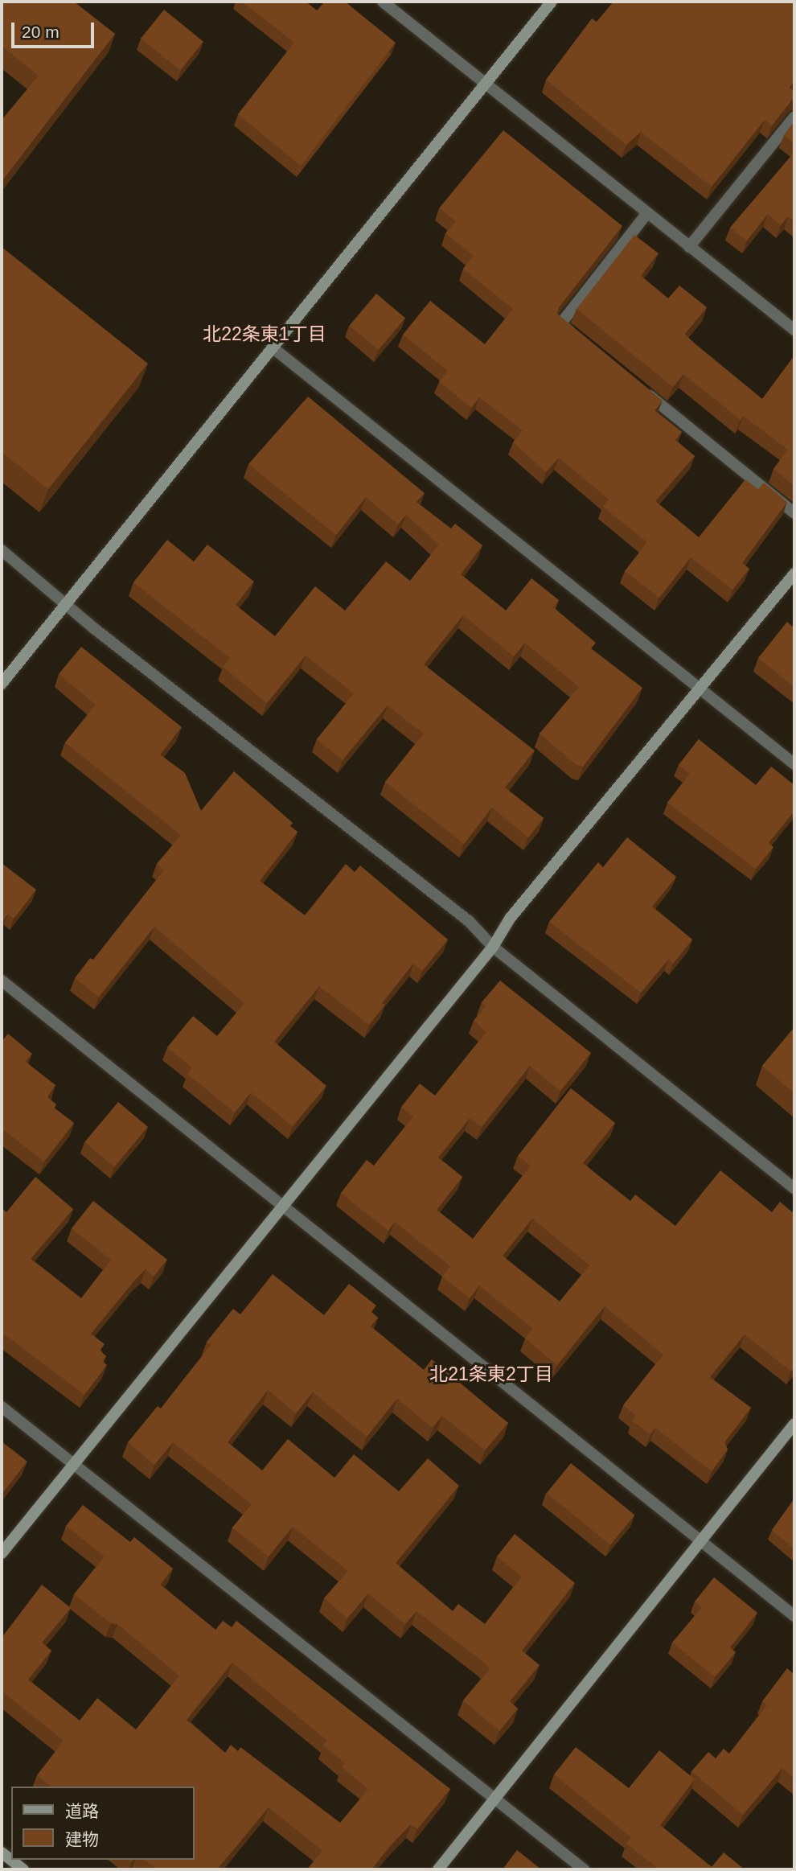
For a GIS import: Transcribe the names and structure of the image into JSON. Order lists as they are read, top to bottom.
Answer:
{
  "districts": ["北22条東1丁目", "北21条東2丁目"],
  "legend": ["道路", "建物"],
  "scale_bar": "20 m"
}
